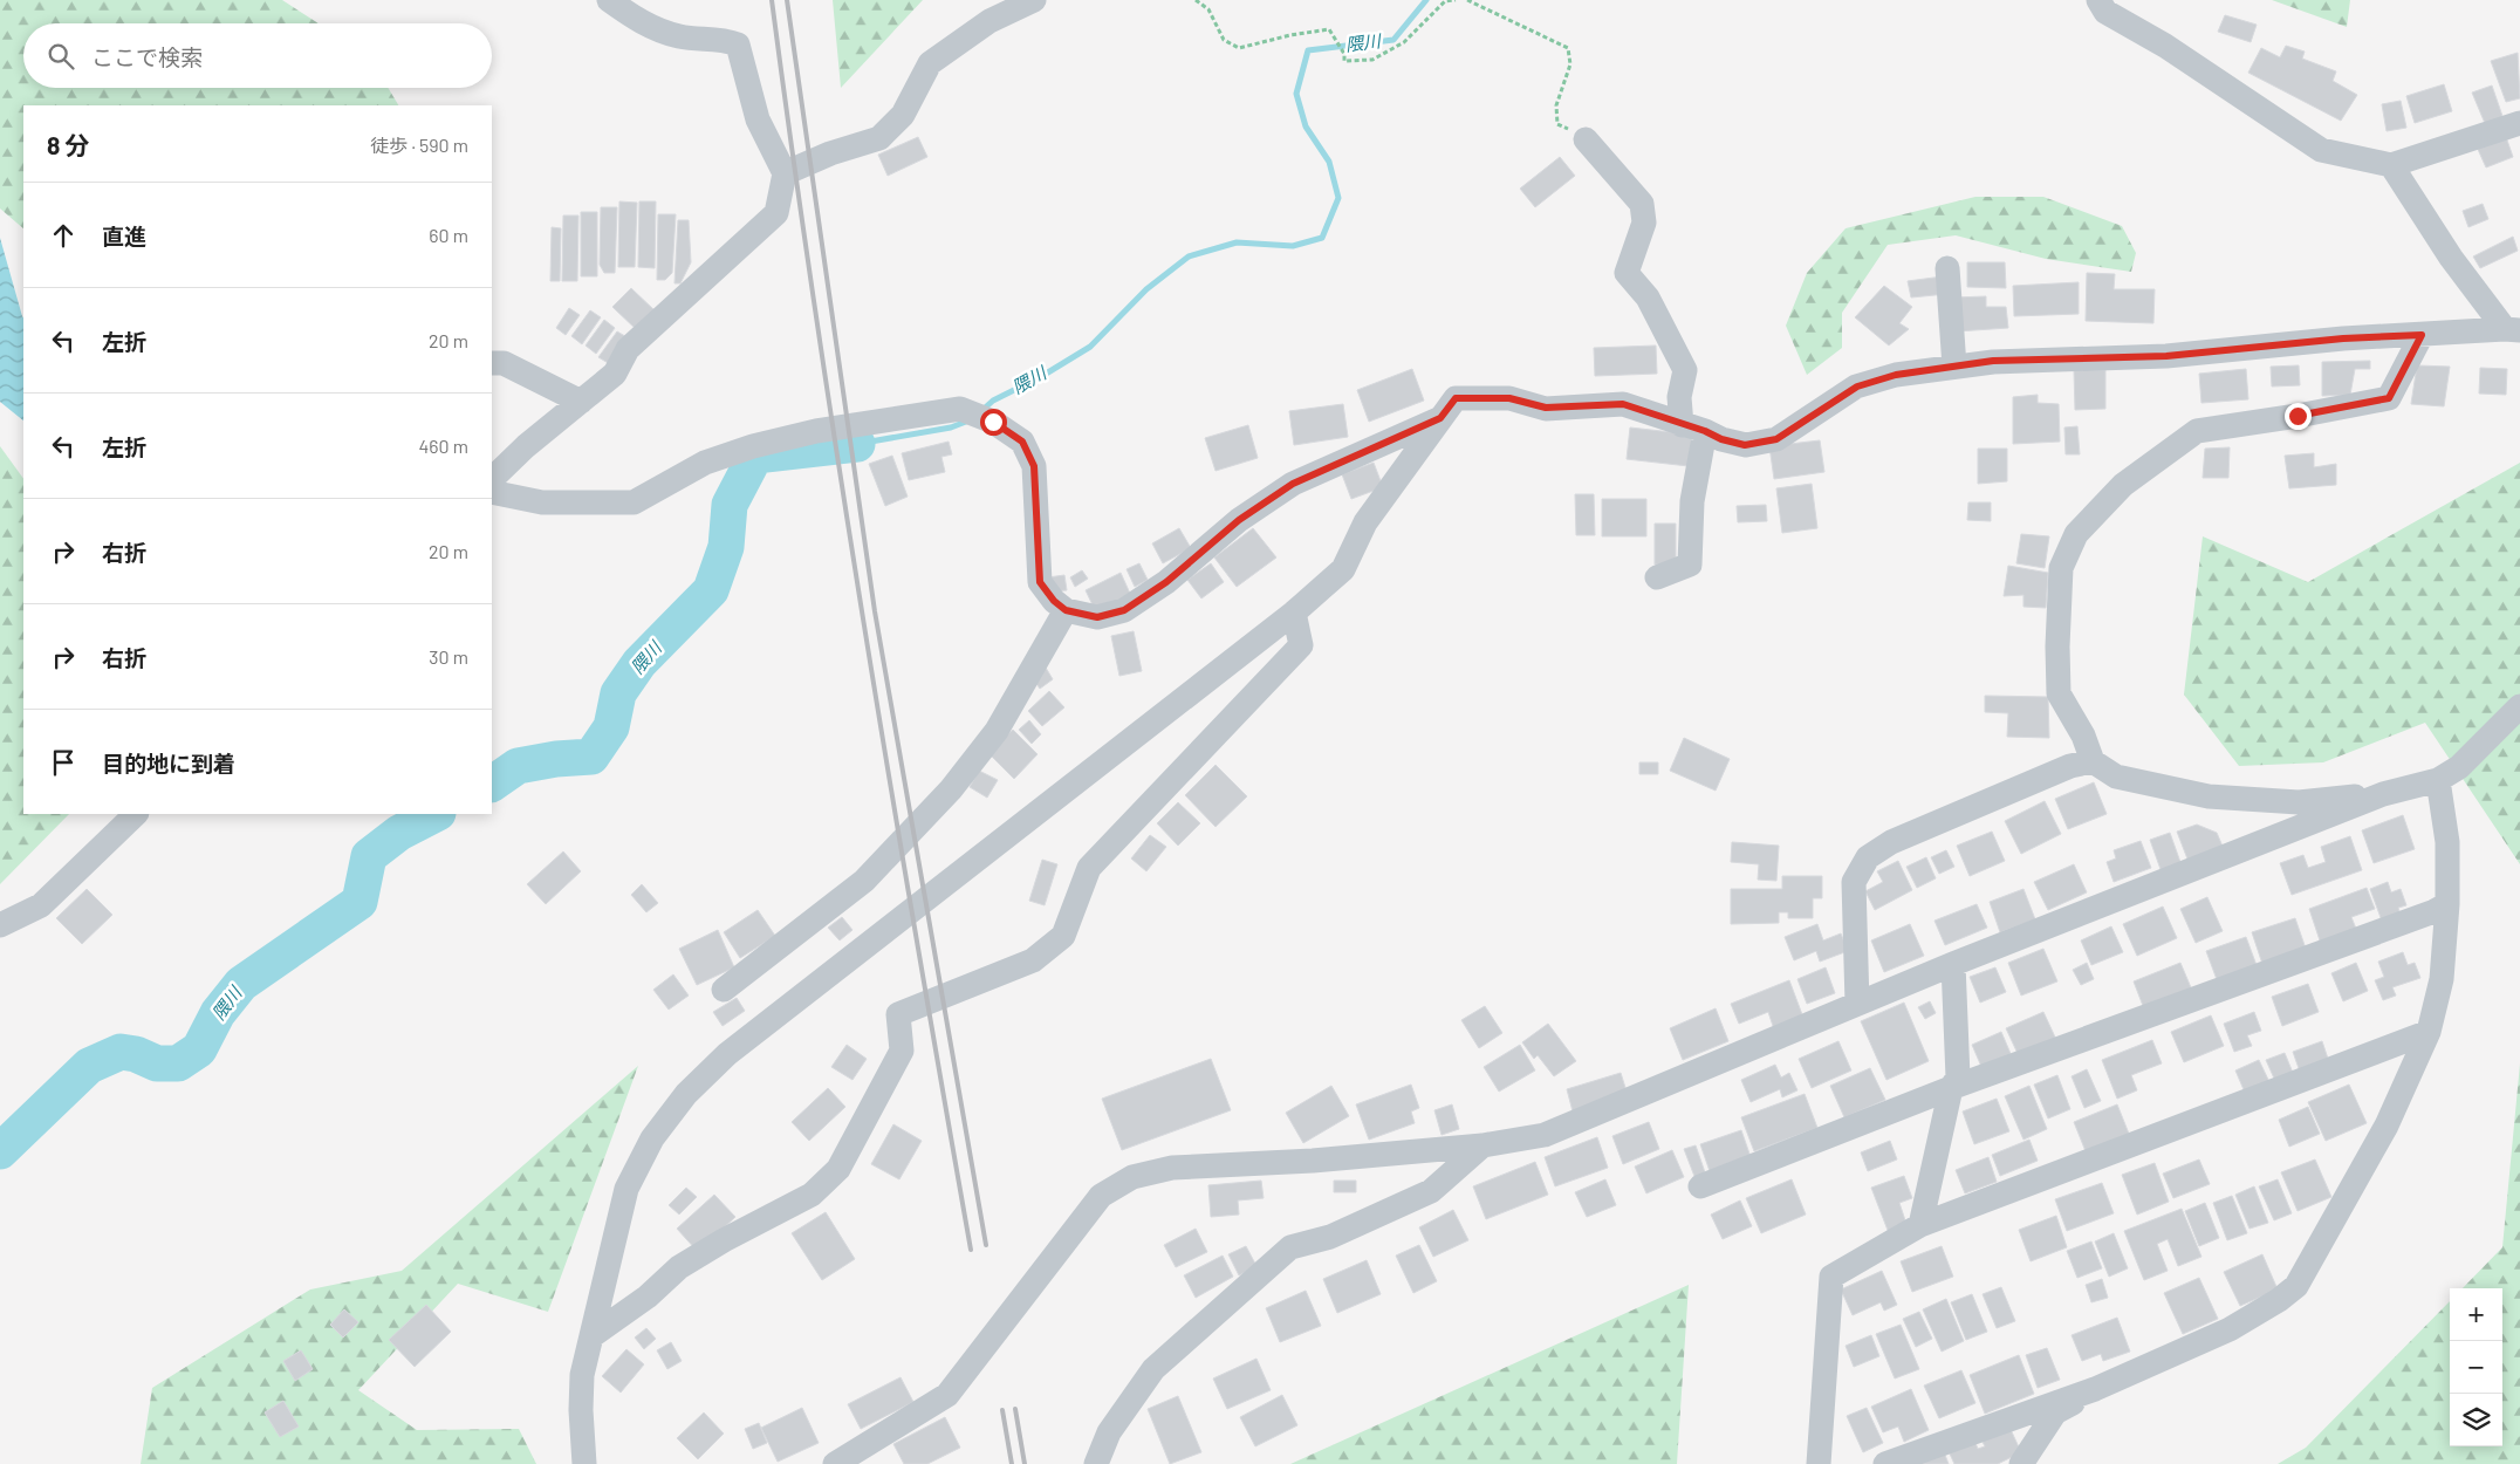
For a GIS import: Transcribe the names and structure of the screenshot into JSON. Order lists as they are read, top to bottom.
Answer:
{
  "water": ["隈川"],
  "page": {
    "search": "ここで検索",
    "heading": ["8 分", "徒歩 · 590 m"],
    "list": [
      ["直進", "60 m"],
      ["左折", "20 m"],
      ["左折", "460 m"],
      ["右折", "20 m"],
      ["右折", "30 m"],
      "目的地に到着"
    ],
    "map_buttons": ["+", "−"]
  }
}
